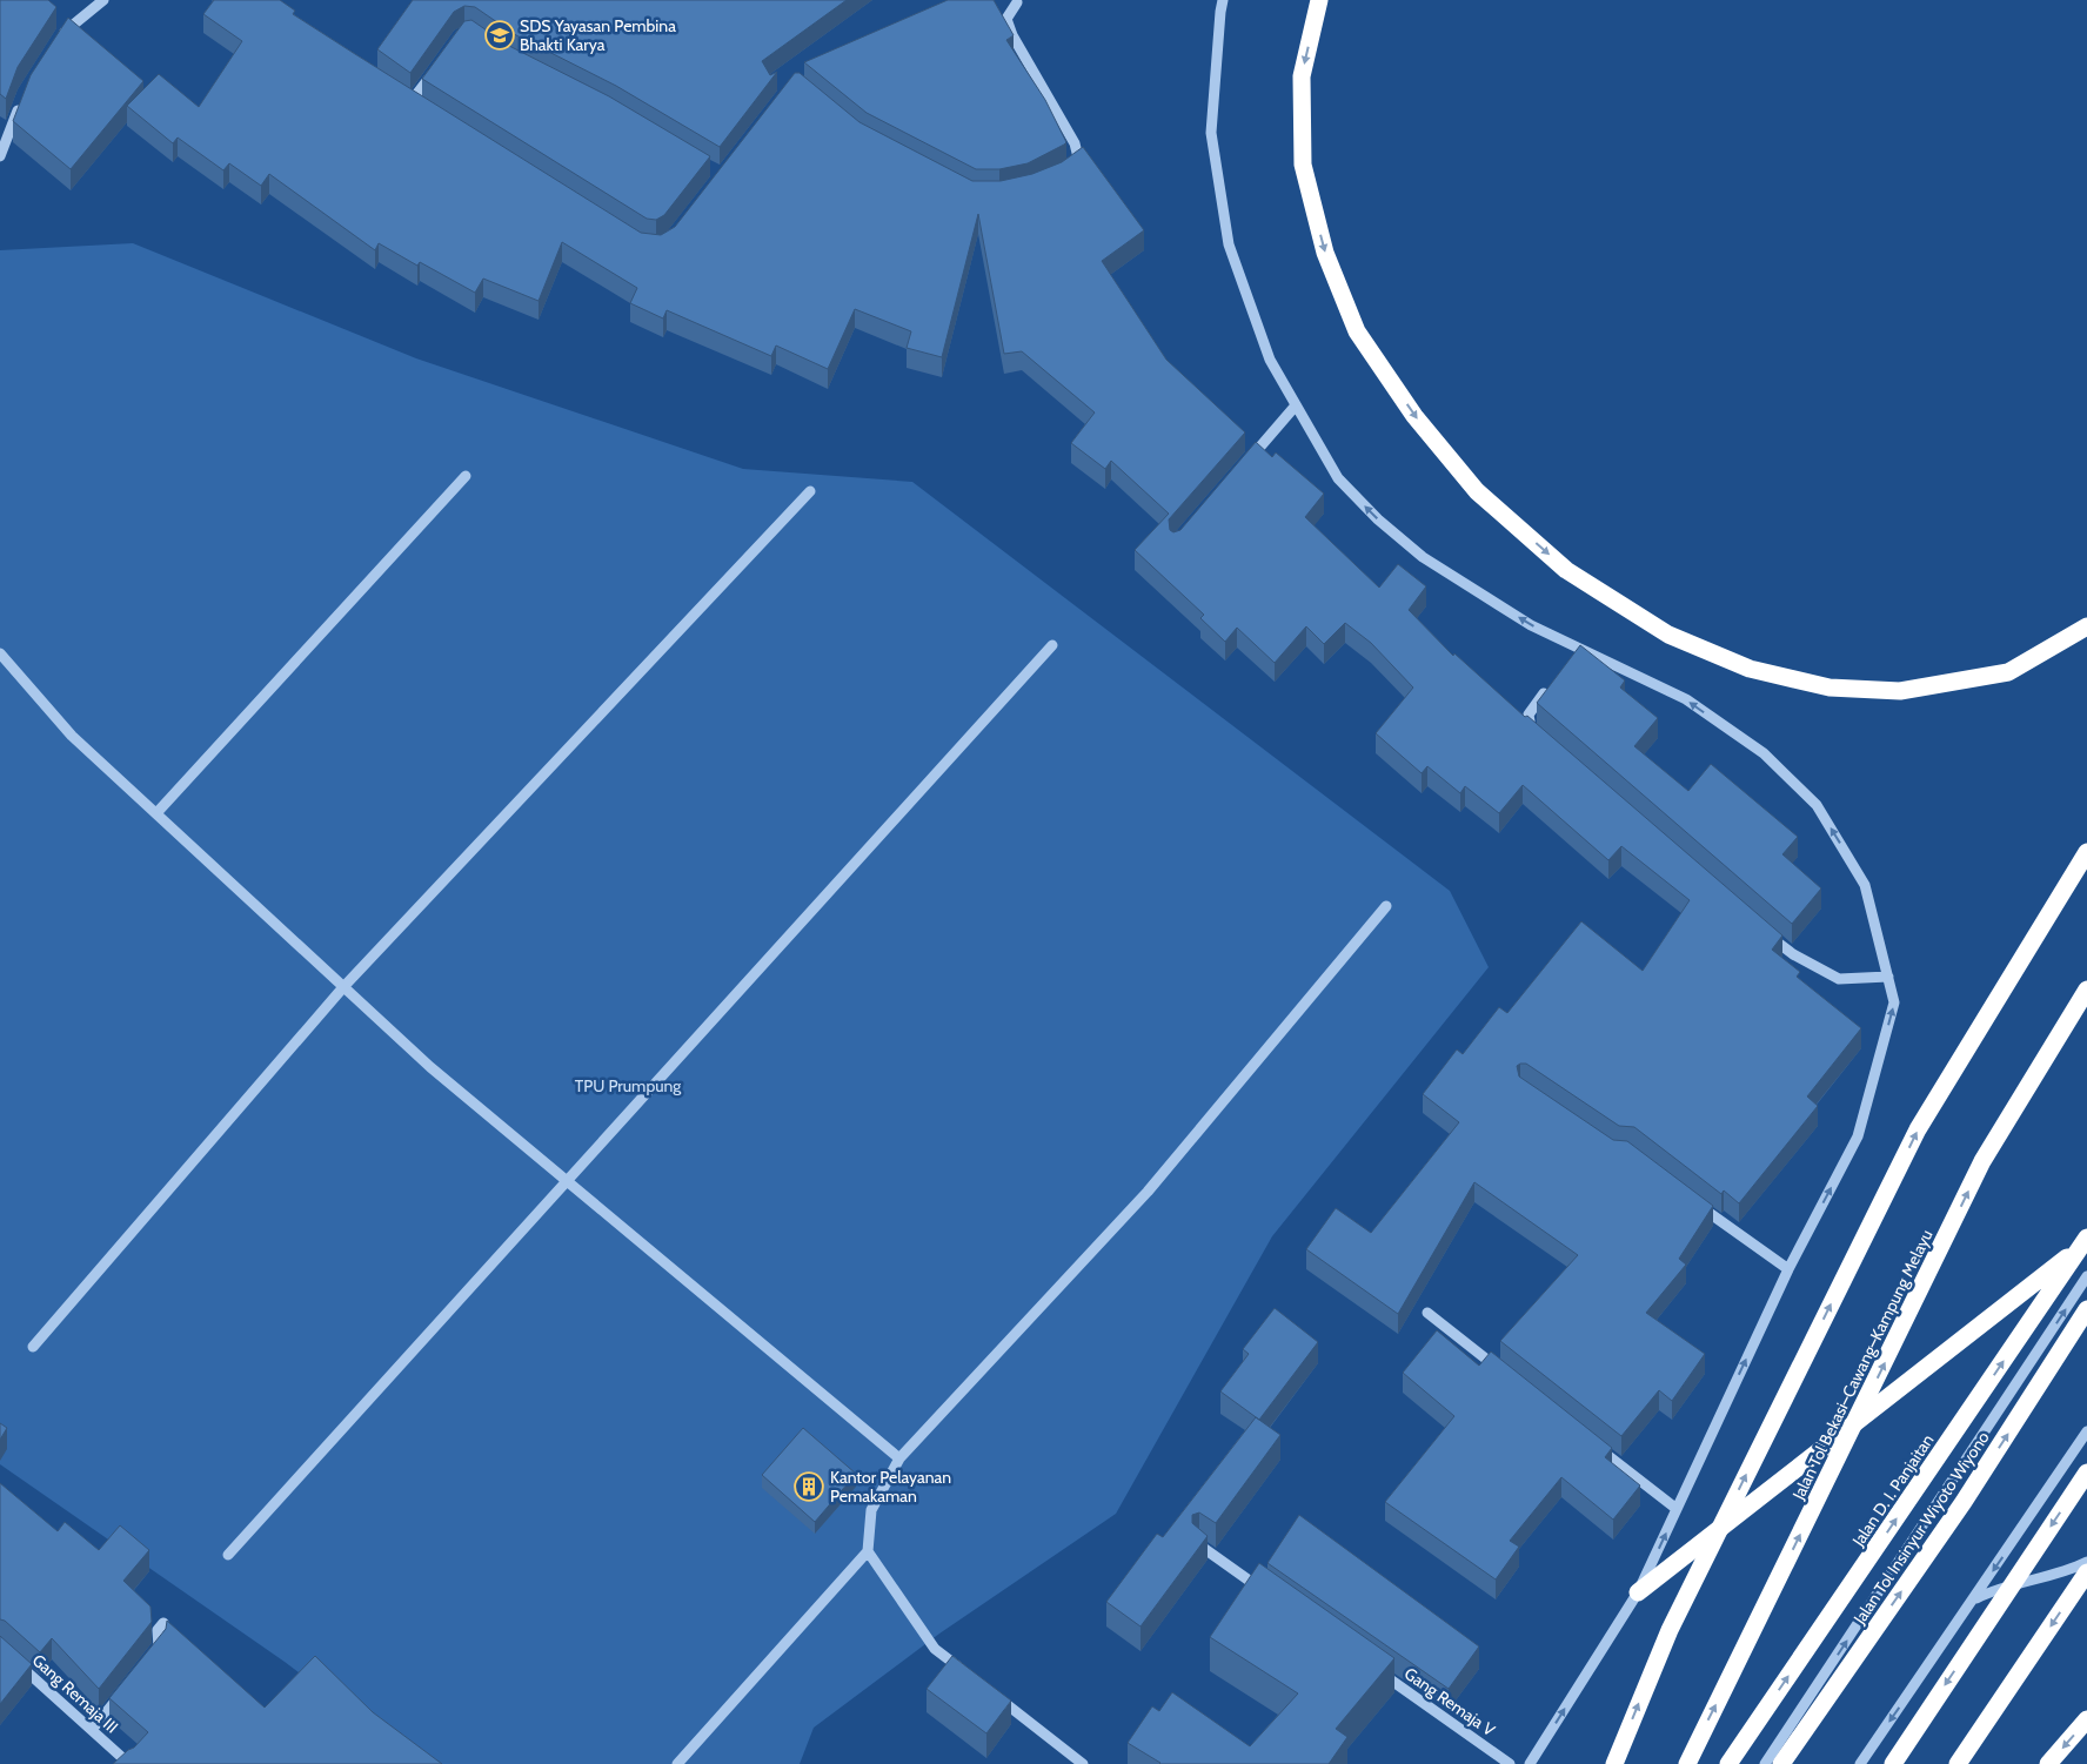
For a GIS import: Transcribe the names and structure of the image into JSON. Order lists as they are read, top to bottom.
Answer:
{
  "streets": {
    "highway": ["Jalan Tol Bekasi–Cawang–Kampung Melayu", "Jalan D. I. Panjaitan", "Jalan Tol Insinyur Wiyoto Wiyono"],
    "street": ["Gang Remaja III", "Gang Remaja V"]
  },
  "parks": ["TPU Prumpung"],
  "places": {
    "school or university": ["SDS Yayasan Pembina Bhakti Karya"],
    "building": ["Kantor Pelayanan Pemakaman"]
  }
}
